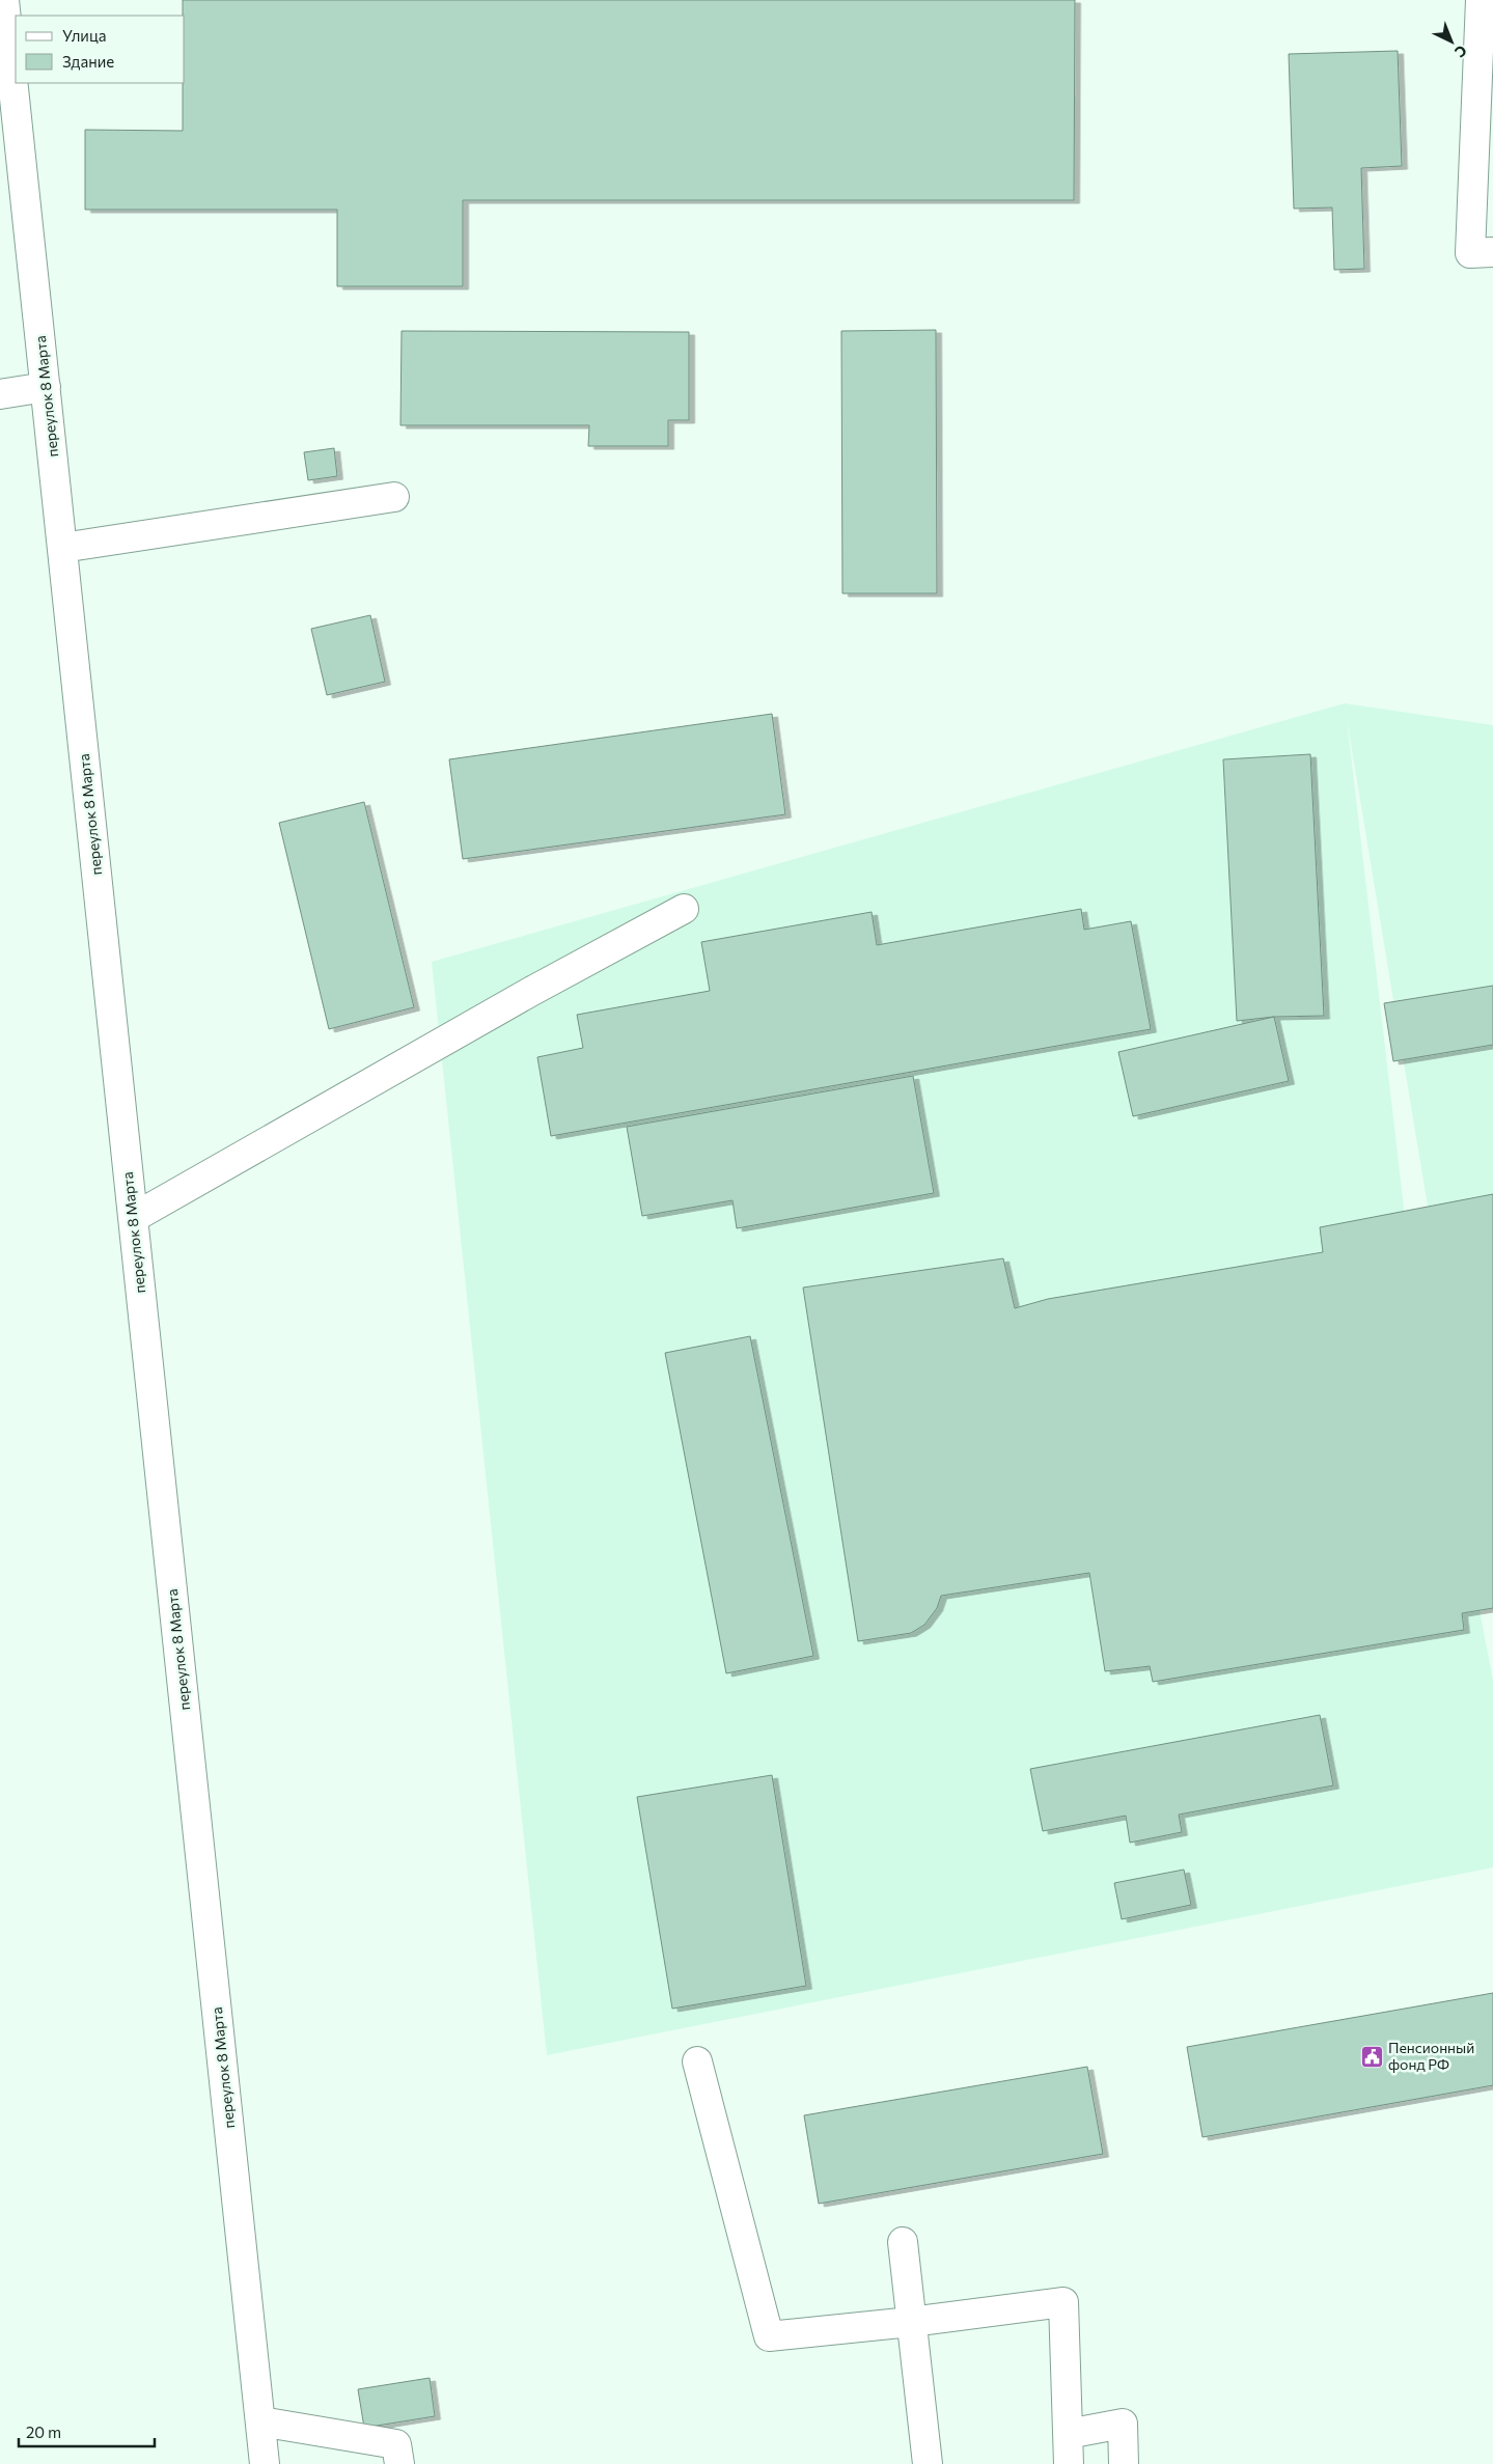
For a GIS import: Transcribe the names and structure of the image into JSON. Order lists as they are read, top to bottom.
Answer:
{
  "streets": {
    "street": ["переулок 8 Марта"]
  },
  "places": {
    "public building": ["Пенсионный фонд РФ"]
  },
  "legend": ["Улица", "Здание"],
  "scale_bar": "20 m",
  "north": "bottom right"
}
